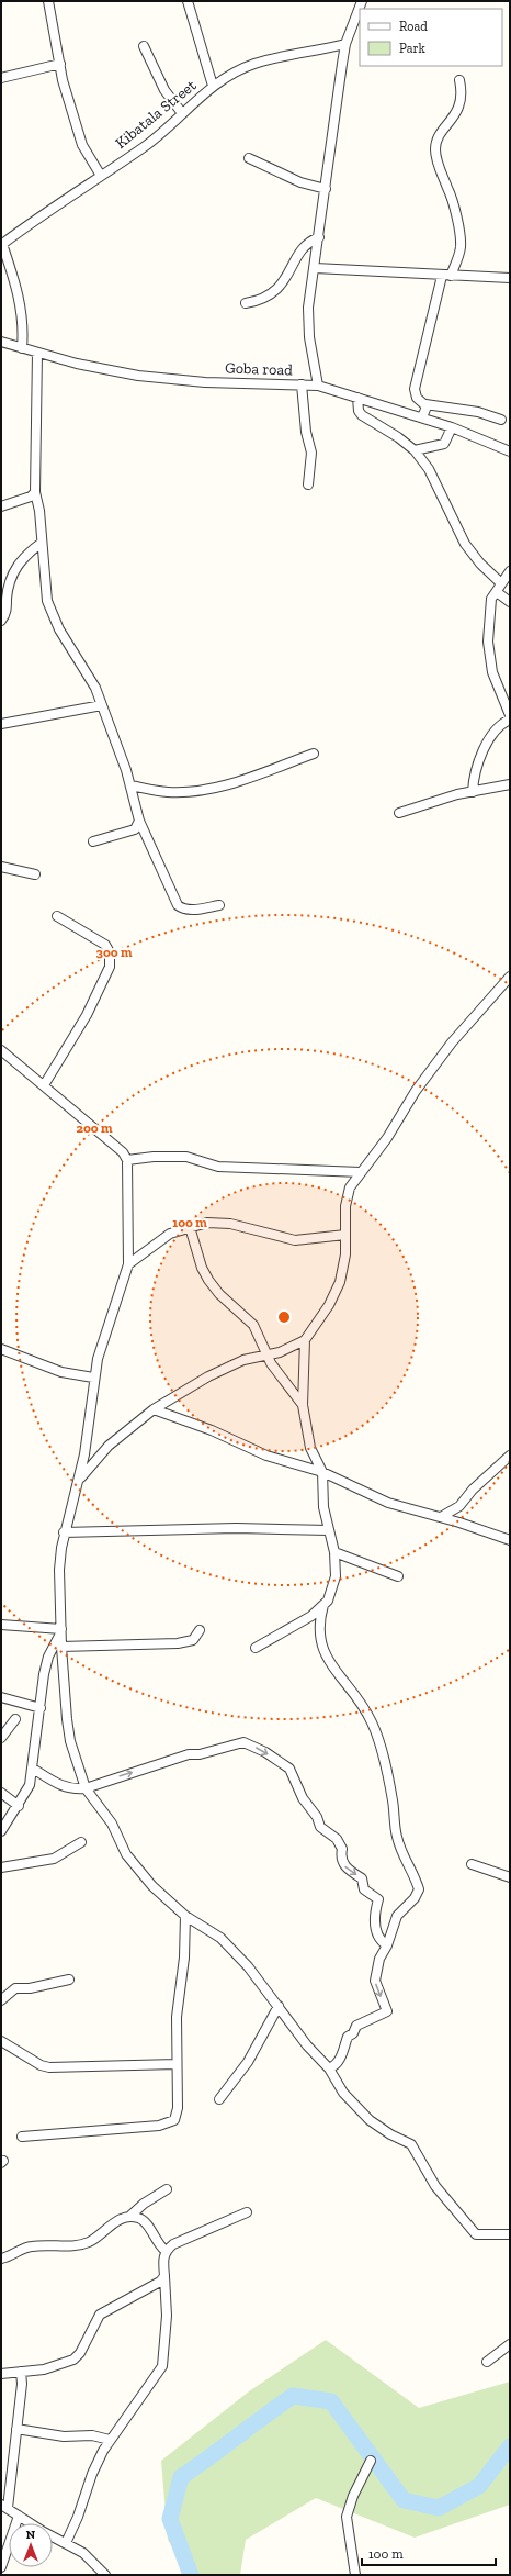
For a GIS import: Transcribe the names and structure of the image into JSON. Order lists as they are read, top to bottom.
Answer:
{
  "streets": {
    "street": ["Kibatala Street", "Goba road"]
  },
  "legend": ["Road", "Park"],
  "scale_bar": "100 m",
  "north": "top",
  "rings": ["300 m", "200 m", "100 m"]
}
